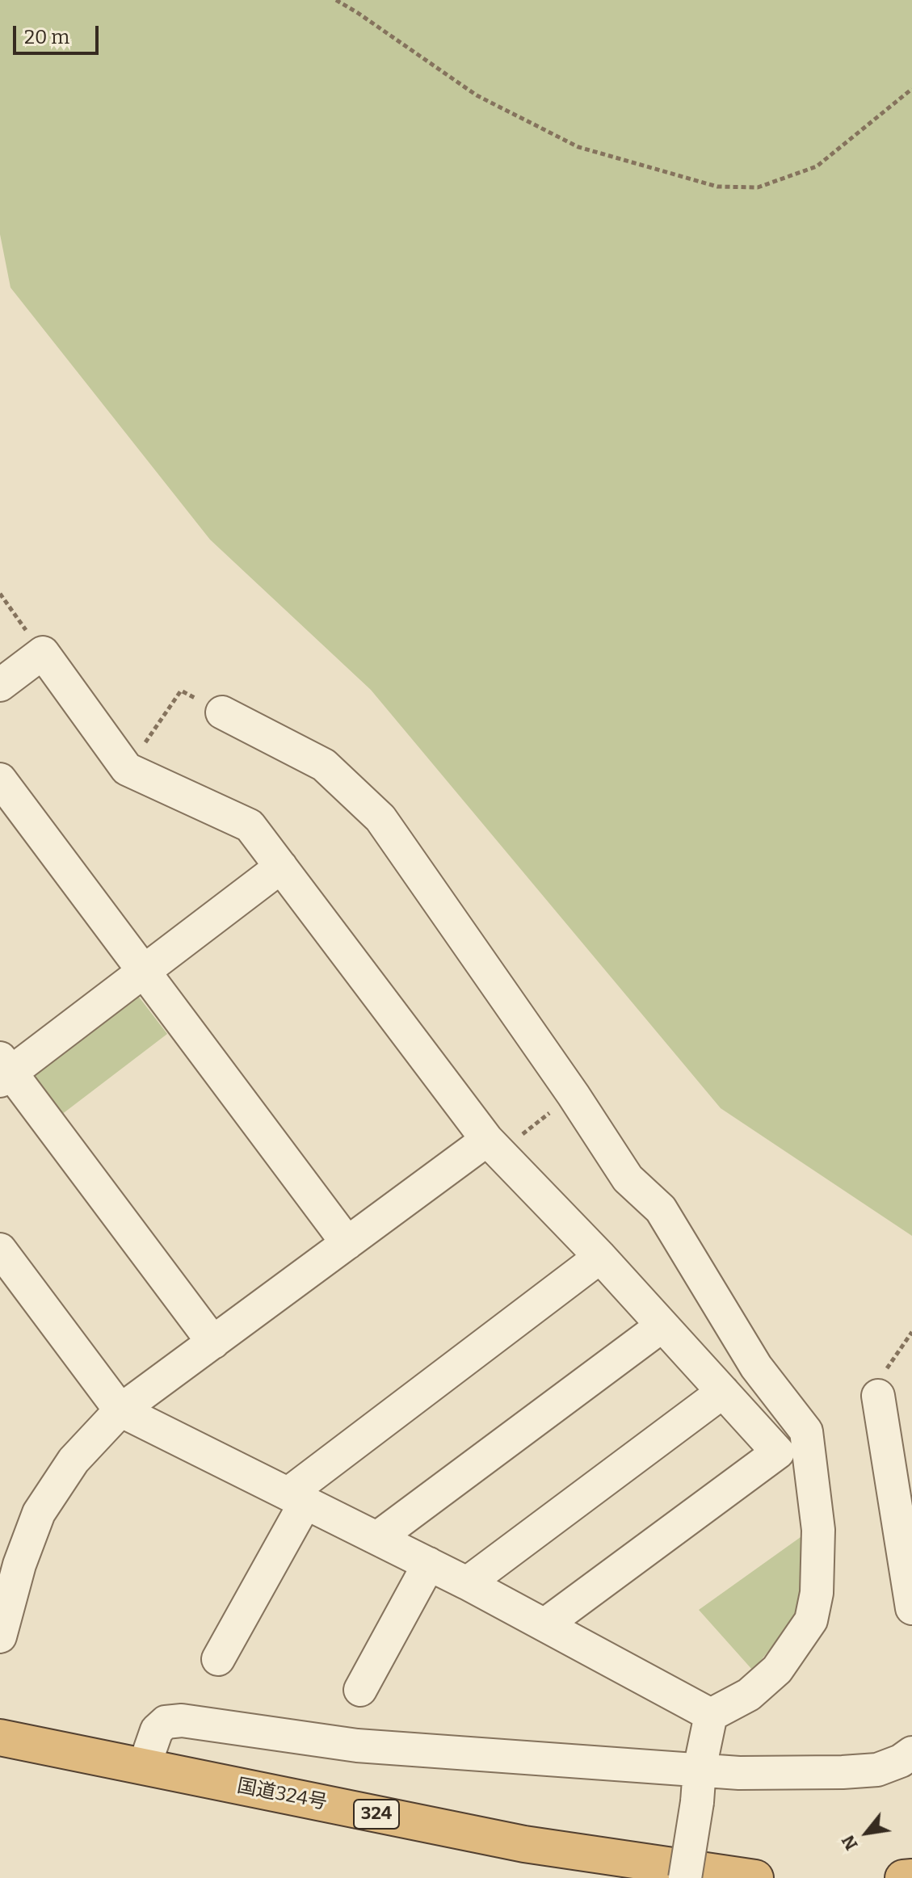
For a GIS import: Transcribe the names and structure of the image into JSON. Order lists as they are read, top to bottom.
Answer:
{
  "streets": {
    "highway": ["国道324号", "324"]
  },
  "scale_bar": "20 m",
  "north": "bottom left"
}
